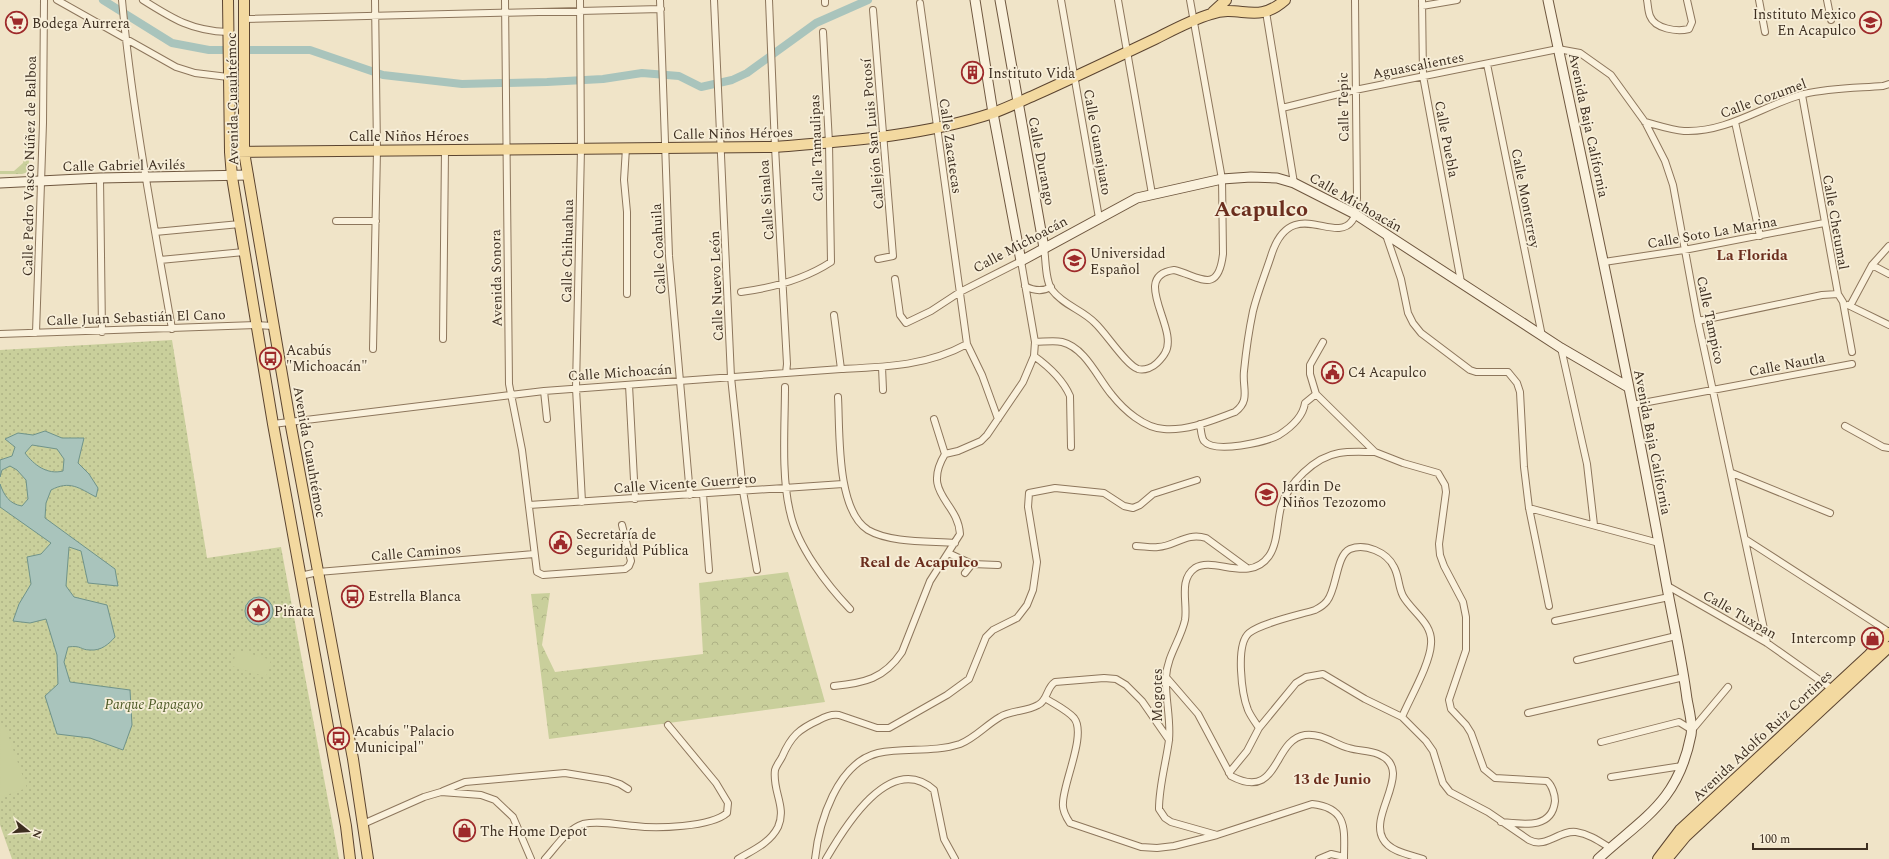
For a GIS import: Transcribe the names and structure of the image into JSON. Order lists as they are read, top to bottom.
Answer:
{
  "streets": {
    "main road": ["Avenida Cuauhtémoc", "Calle Niños Héroes", "Avenida Adolfo Ruiz Cortines"],
    "street": [
      "Aguascalientes",
      "Calle Cozumel",
      "Calle Tepic",
      "Avenida Baja California",
      "Callejón San Luis Potosí",
      "Calle Puebla",
      "Calle Guanajuato",
      "Calle Zacatecas",
      "Calle Tamaulipas",
      "Calle Durango",
      "Calle Gabriel Avilés",
      "Calle Pedro Vasco Núñez de Balboa",
      "Calle Monterrey",
      "Calle Sinaloa",
      "Calle Michoacán",
      "Calle Chetumal",
      "Calle Soto La Marina",
      "Calle Coahuila",
      "Calle Chihuahua",
      "Avenida Sonora",
      "Calle Nuevo León",
      "Calle Juan Sebastián El Cano",
      "Calle Tampico",
      "Calle Nautla",
      "Calle Vicente Guerrero",
      "Calle Caminos",
      "Calle Tuxpan",
      "Mogotes"
    ]
  },
  "crossings": [
    ["Aguascalientes", "Calle Tepic"],
    ["Aguascalientes", "Avenida Baja California"],
    ["Aguascalientes", "Calle Puebla"],
    ["Aguascalientes", "Calle Monterrey"],
    ["Aguascalientes", "Calle Tampico"],
    ["Calle Cozumel", "Calle Chetumal"],
    ["Calle Cozumel", "Calle Tampico"],
    ["Avenida Cuauhtémoc", "Calle Niños Héroes"],
    ["Avenida Cuauhtémoc", "Calle Gabriel Avilés"],
    ["Avenida Cuauhtémoc", "Calle Michoacán"],
    ["Avenida Cuauhtémoc", "Calle Juan Sebastián El Cano"],
    ["Avenida Cuauhtémoc", "Calle Caminos"],
    ["Calle Tepic", "Calle Michoacán"],
    ["Avenida Baja California", "Calle Michoacán"],
    ["Avenida Baja California", "Calle Soto La Marina"],
    ["Avenida Baja California", "Calle Tampico"],
    ["Avenida Baja California", "Calle Nautla"],
    ["Avenida Baja California", "Calle Tuxpan"],
    ["Calle Niños Héroes", "Callejón San Luis Potosí"],
    ["Calle Niños Héroes", "Calle Guanajuato"],
    ["Calle Niños Héroes", "Calle Zacatecas"],
    ["Calle Niños Héroes", "Calle Tamaulipas"],
    ["Calle Niños Héroes", "Calle Durango"],
    ["Calle Niños Héroes", "Calle Sinaloa"],
    ["Calle Niños Héroes", "Calle Coahuila"],
    ["Calle Niños Héroes", "Calle Chihuahua"],
    ["Calle Niños Héroes", "Avenida Sonora"],
    ["Calle Niños Héroes", "Calle Nuevo León"],
    ["Calle Puebla", "Calle Michoacán"],
    ["Calle Guanajuato", "Calle Michoacán"],
    ["Calle Zacatecas", "Calle Michoacán"],
    ["Calle Tamaulipas", "Calle Sinaloa"],
    ["Calle Durango", "Calle Michoacán"],
    ["Calle Gabriel Avilés", "Calle Pedro Vasco Núñez de Balboa"],
    ["Calle Pedro Vasco Núñez de Balboa", "Calle Juan Sebastián El Cano"],
    ["Calle Monterrey", "Calle Michoacán"],
    ["Calle Sinaloa", "Calle Michoacán"],
    ["Calle Michoacán", "Calle Coahuila"],
    ["Calle Michoacán", "Calle Chihuahua"],
    ["Calle Michoacán", "Avenida Sonora"],
    ["Calle Michoacán", "Calle Nuevo León"],
    ["Calle Chetumal", "Calle Soto La Marina"],
    ["Calle Soto La Marina", "Calle Tampico"],
    ["Calle Coahuila", "Calle Vicente Guerrero"],
    ["Calle Chihuahua", "Calle Vicente Guerrero"],
    ["Avenida Sonora", "Calle Vicente Guerrero"],
    ["Avenida Sonora", "Calle Caminos"],
    ["Calle Nuevo León", "Calle Vicente Guerrero"],
    ["Calle Tampico", "Calle Nautla"],
    ["Calle Tampico", "Calle Tuxpan"],
    ["Calle Tuxpan", "Avenida Adolfo Ruiz Cortines"]
  ],
  "districts": [
    "Acapulco",
    "La Florida",
    "Real de Acapulco",
    "13 de Junio"
  ],
  "parks": ["Parque Papagayo"],
  "places": {
    "school or university": ["Instituto Mexico En Acapulco", "Universidad Español", "Jardin De Niños Tezozomo"],
    "supermarket": ["Bodega Aurrera"],
    "building": ["Instituto Vida"],
    "bus stop": ["Acabús \"Michoacán\"", "Estrella Blanca", "Acabús \"Palacio Municipal\""],
    "public building": ["C4 Acapulco", "Secretaría de Seguridad Pública"],
    "place": ["Piñata"],
    "shop": ["Intercomp", "The Home Depot"]
  },
  "scale_bar": "100 m",
  "north": "right"
}
